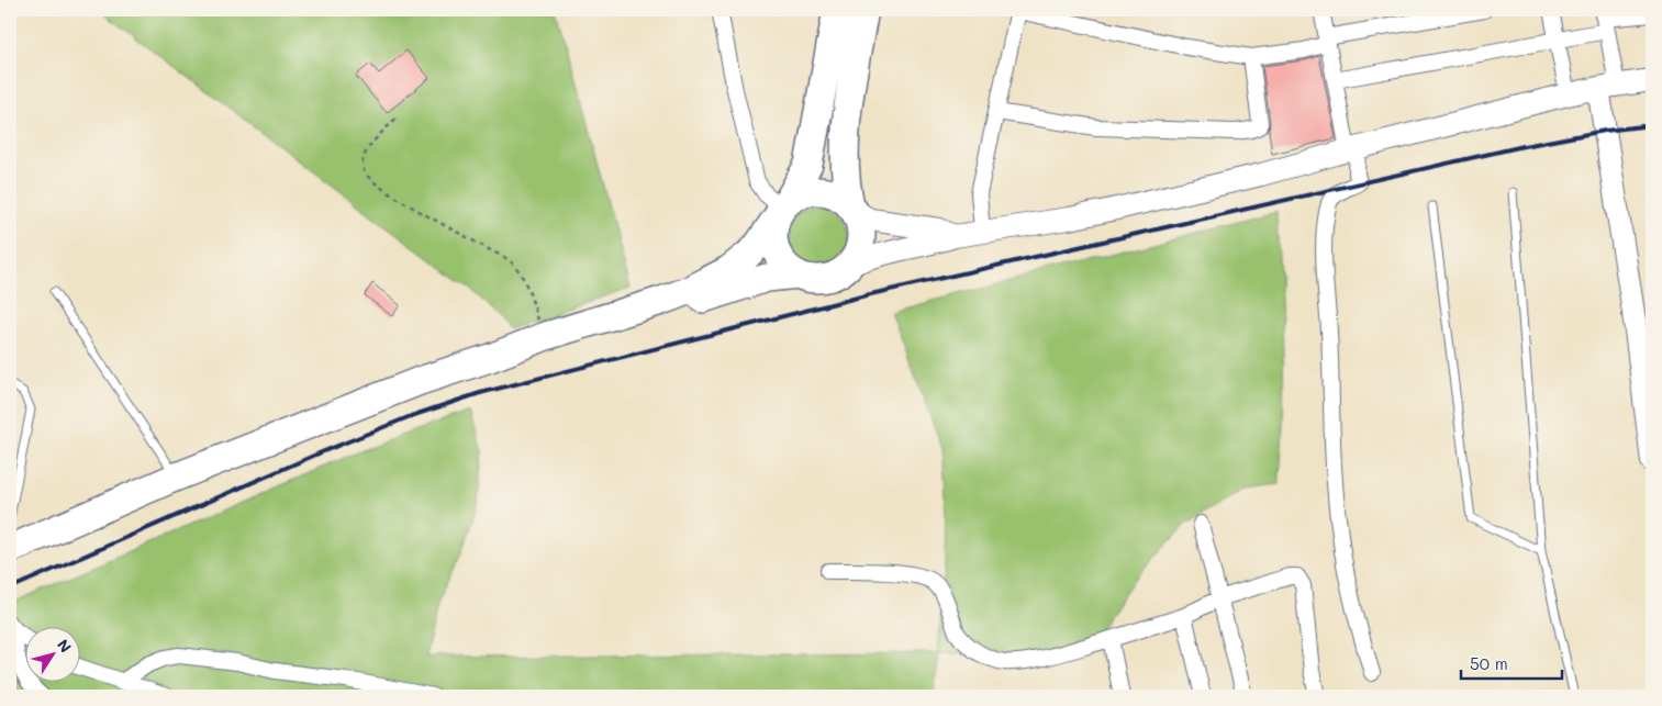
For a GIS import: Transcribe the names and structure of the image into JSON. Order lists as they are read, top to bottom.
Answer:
{
  "scale_bar": "50 m",
  "north": "top right"
}
